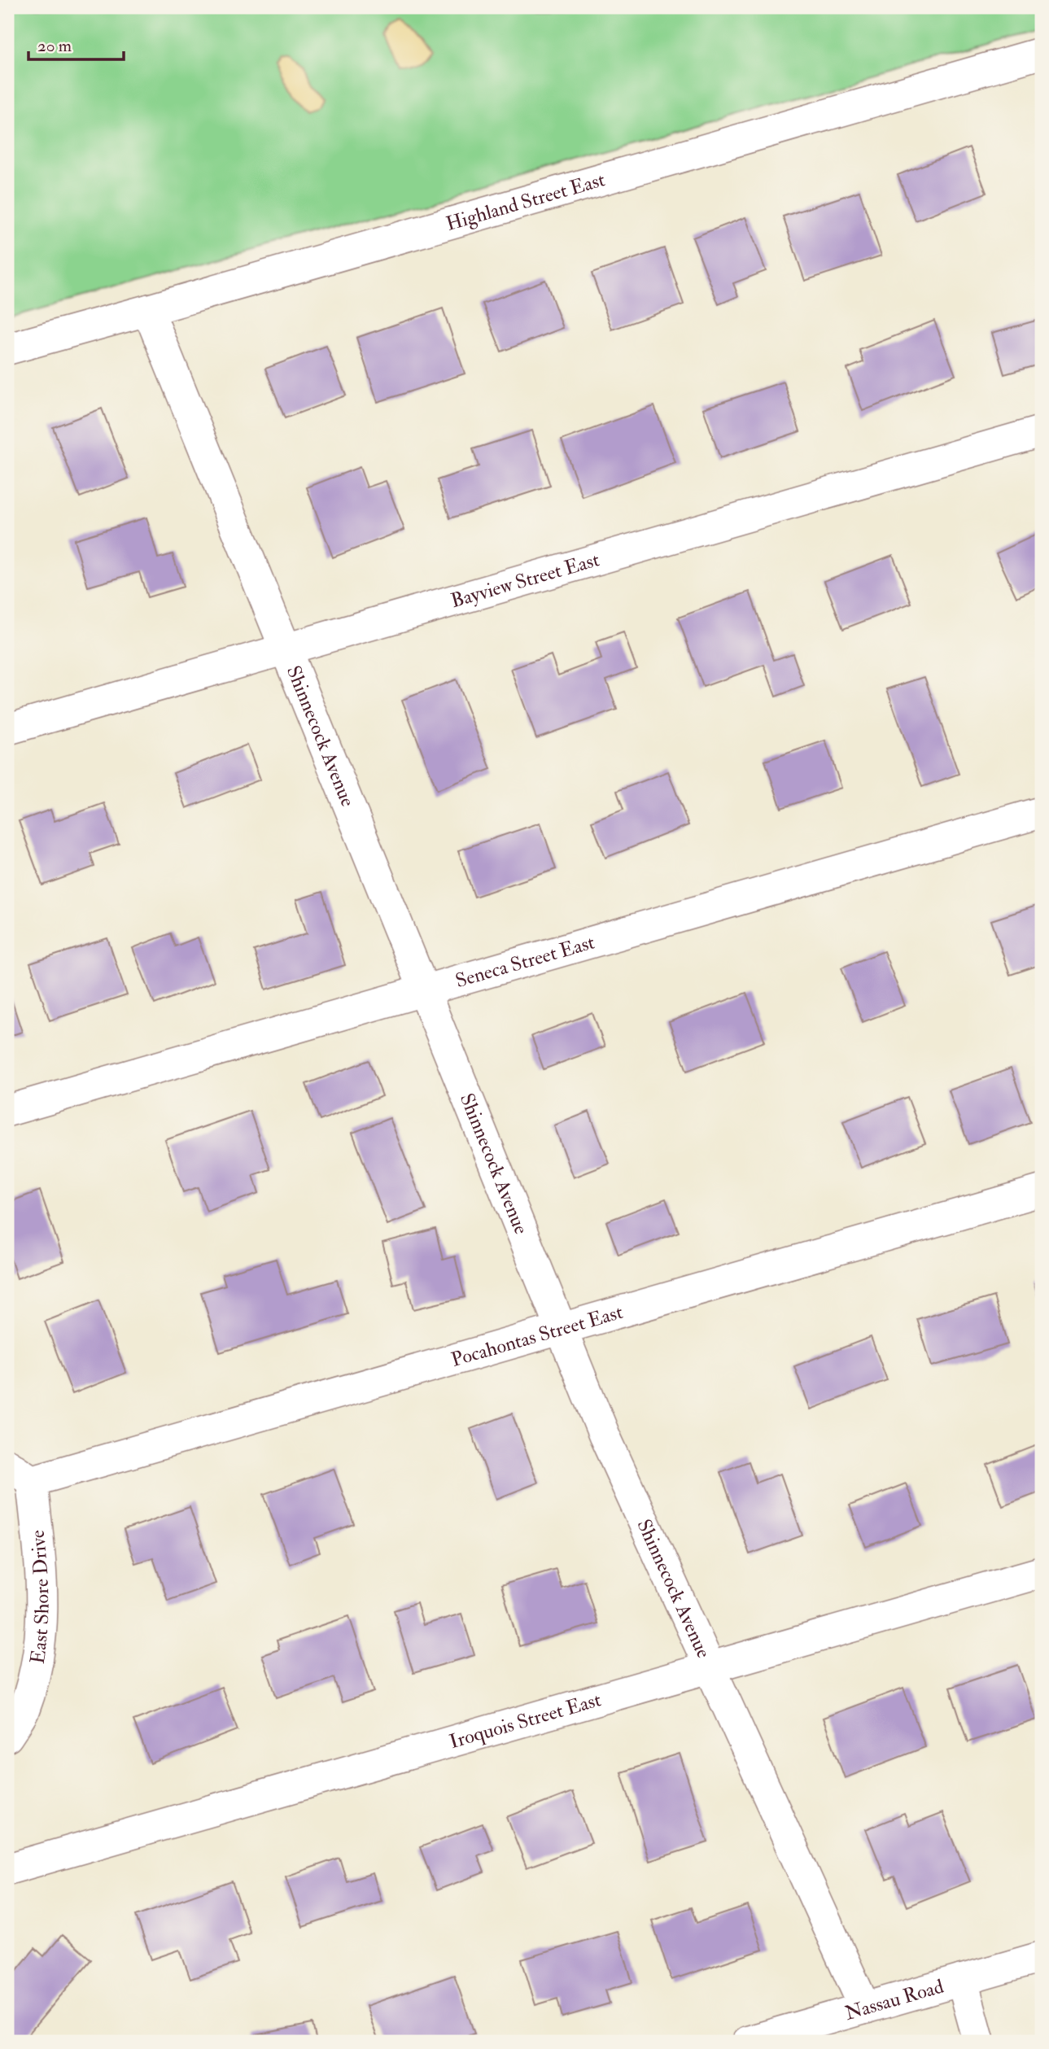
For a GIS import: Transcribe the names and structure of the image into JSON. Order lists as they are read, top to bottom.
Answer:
{
  "streets": {
    "street": [
      "Highland Street East",
      "Bayview Street East",
      "Shinnecock Avenue",
      "Seneca Street East",
      "Pocahontas Street East",
      "East Shore Drive",
      "Iroquois Street East",
      "Nassau Road"
    ]
  },
  "crossings": [
    ["Highland Street East", "Shinnecock Avenue"],
    ["Bayview Street East", "Shinnecock Avenue"],
    ["Shinnecock Avenue", "Seneca Street East"],
    ["Shinnecock Avenue", "Pocahontas Street East"],
    ["Shinnecock Avenue", "Iroquois Street East"],
    ["Shinnecock Avenue", "Nassau Road"],
    ["Pocahontas Street East", "East Shore Drive"]
  ],
  "scale_bar": "20 m"
}
